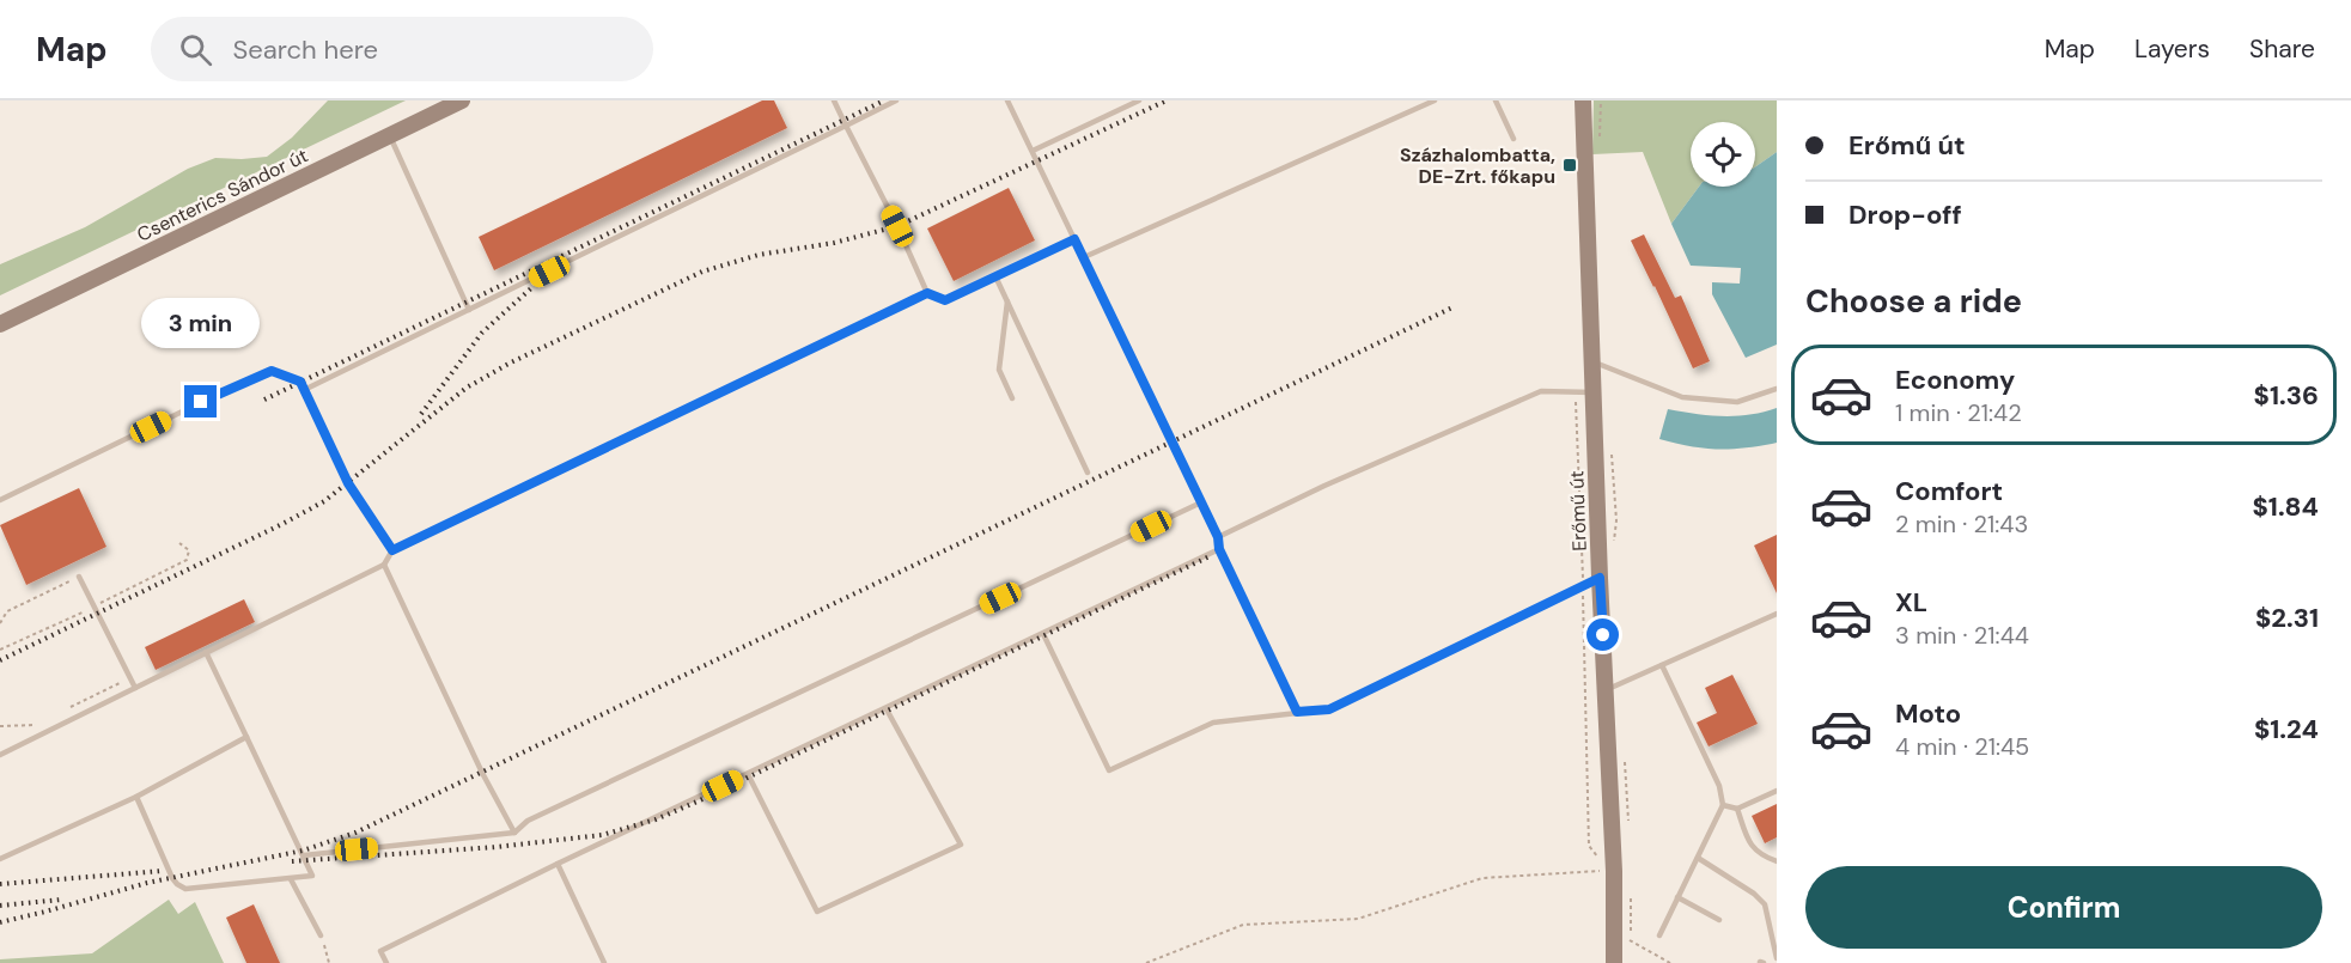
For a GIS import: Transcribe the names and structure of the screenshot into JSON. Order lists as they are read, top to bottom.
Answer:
{
  "streets": {
    "street": ["Csenterics Sándor út", "Erőmű út"]
  },
  "places": {
    "transit": ["Százhalombatta, DE-Zrt. főkapu"]
  },
  "page": {
    "header": "Map",
    "search": "Search here",
    "nav": ["Map", "Layers", "Share"],
    "banner": ["Erőmű út", "Drop-off"],
    "heading": "Choose a ride",
    "bubble": "3 min",
    "list": [
      {
        "name": "Economy",
        "note": "1 min · 21:42",
        "value": "$1.36"
      },
      {
        "name": "Comfort",
        "note": "2 min · 21:43",
        "value": "$1.84"
      },
      {
        "name": "XL",
        "note": "3 min · 21:44",
        "value": "$2.31"
      },
      {
        "name": "Moto",
        "note": "4 min · 21:45",
        "value": "$1.24"
      }
    ],
    "buttons": "Confirm"
  }
}
